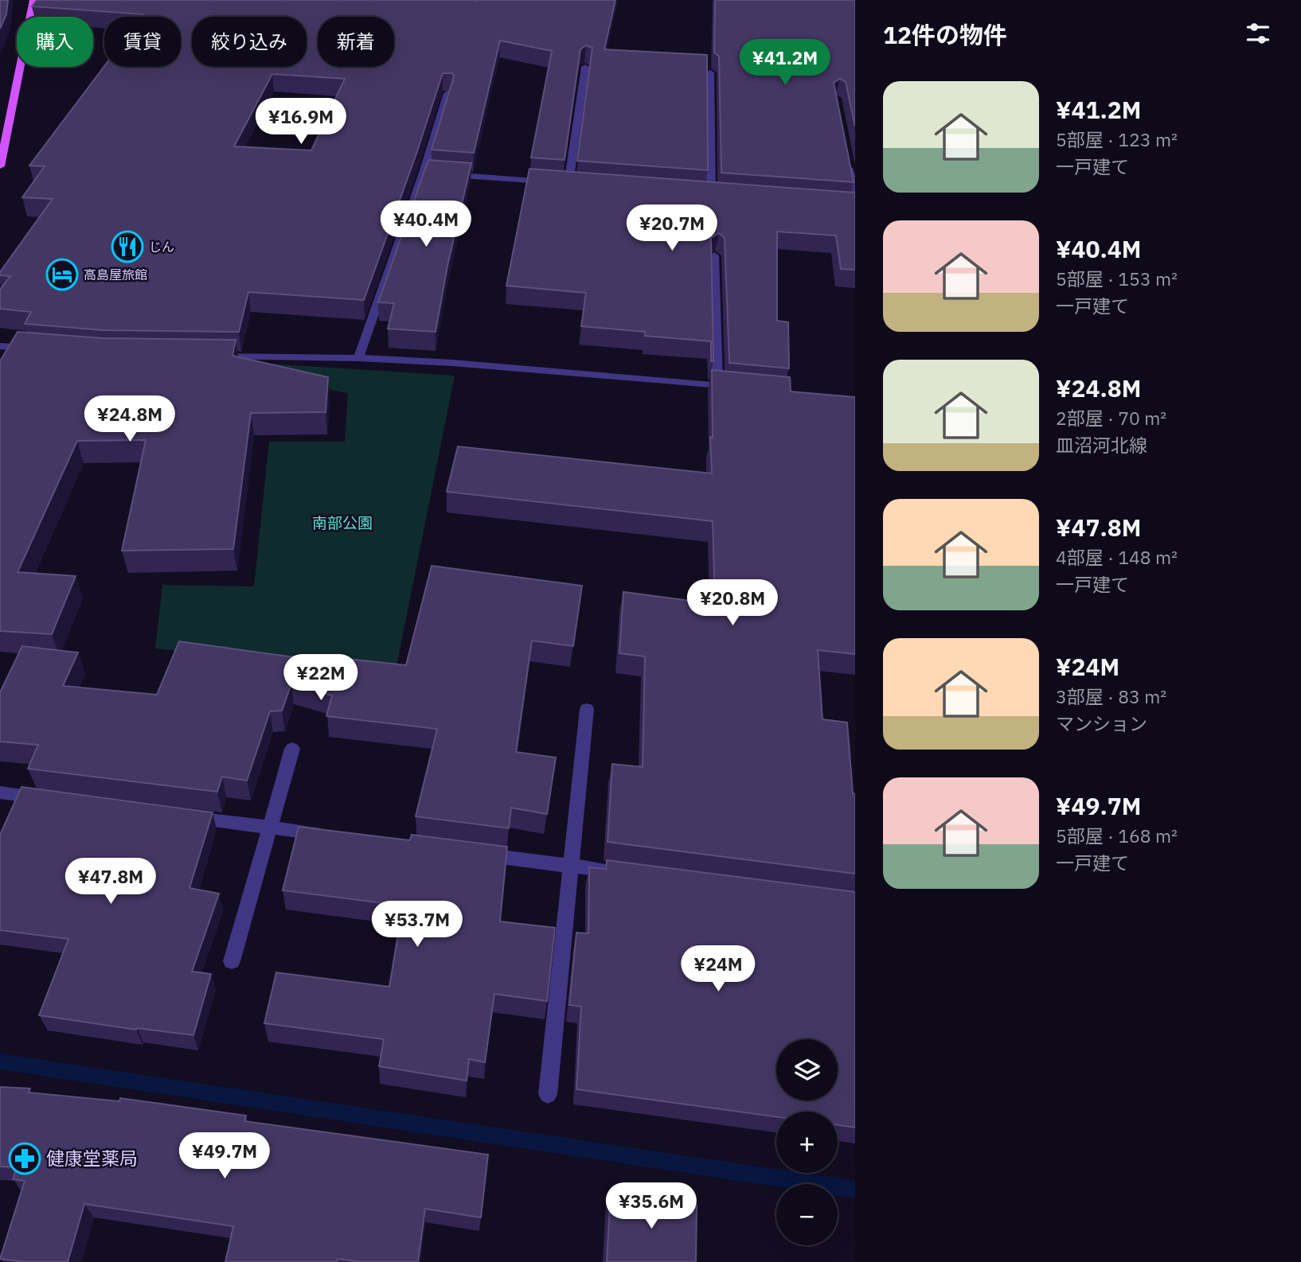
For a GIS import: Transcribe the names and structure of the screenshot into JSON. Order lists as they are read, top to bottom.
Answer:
{
  "parks": ["南部公園"],
  "places": {
    "restaurant": ["じん"],
    "hotel": ["高島屋旅館"],
    "pharmacy": ["健康堂薬局"]
  },
  "page": {
    "heading": "12件の物件",
    "chip": [
      "購入",
      "賃貸",
      "絞り込み",
      "新着"
    ],
    "price": [
      "¥41.2M",
      "¥16.9M",
      "¥40.4M",
      "¥20.7M",
      "¥24.8M",
      "¥20.8M",
      "¥22M",
      "¥47.8M",
      "¥53.7M",
      "¥24M",
      "¥49.7M",
      "¥35.6M"
    ],
    "list": [
      {
        "name": "¥41.2M",
        "note": "5部屋 · 123 m² · 一戸建て"
      },
      {
        "name": "¥40.4M",
        "note": "5部屋 · 153 m² · 一戸建て"
      },
      {
        "name": "¥24.8M",
        "note": "2部屋 · 70 m² · 皿沼河北線"
      },
      {
        "name": "¥47.8M",
        "note": "4部屋 · 148 m² · 一戸建て"
      },
      {
        "name": "¥24M",
        "note": "3部屋 · 83 m² · マンション"
      },
      {
        "name": "¥49.7M",
        "note": "5部屋 · 168 m² · 一戸建て"
      }
    ],
    "map_buttons": ["+", "−"]
  }
}
